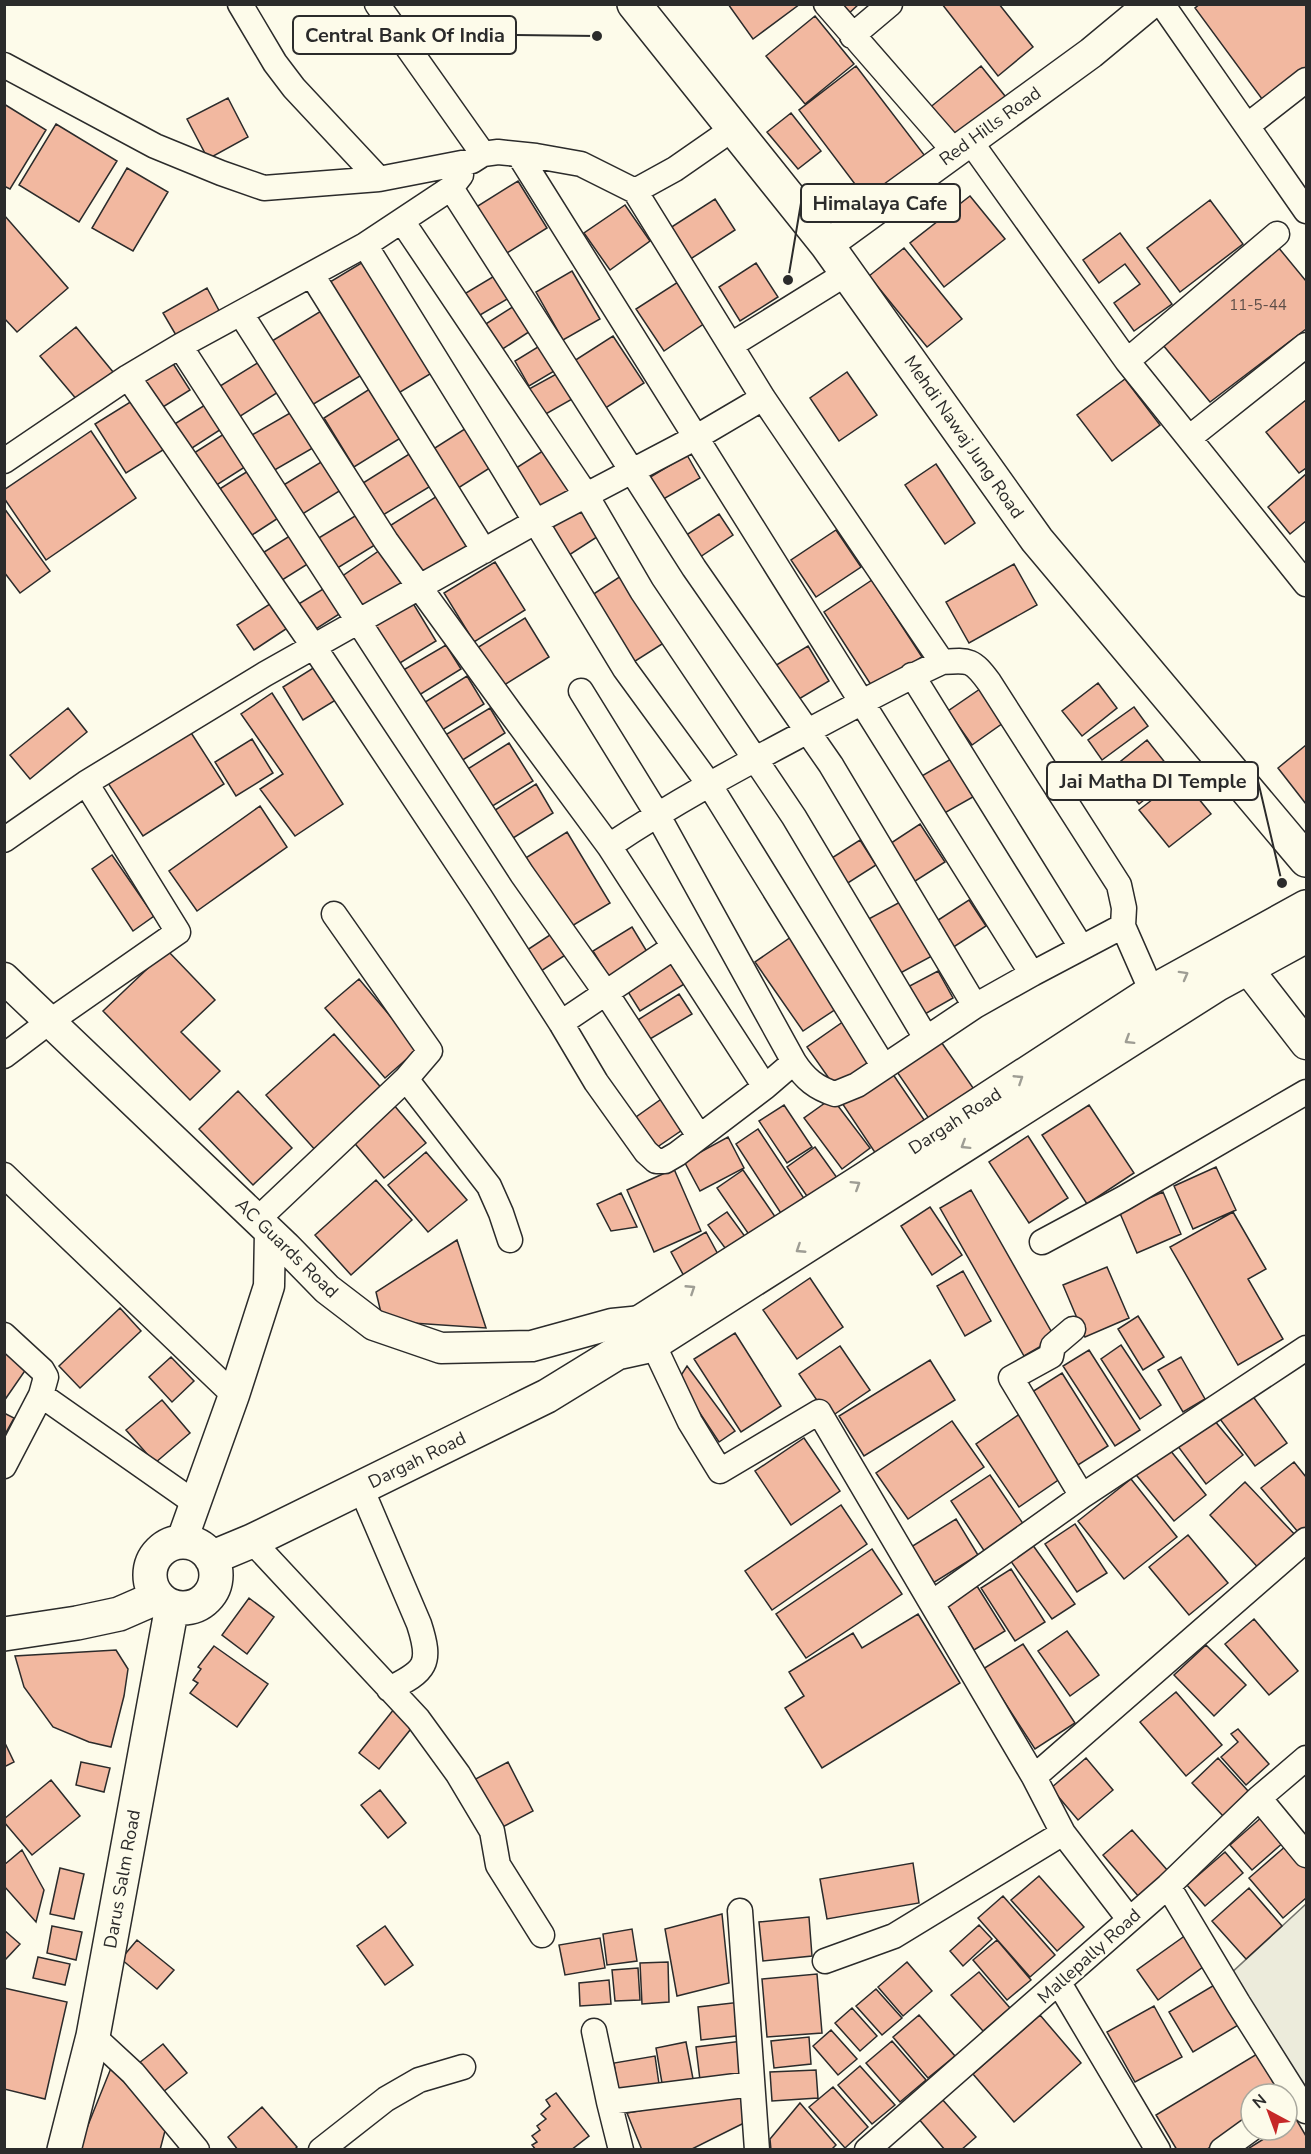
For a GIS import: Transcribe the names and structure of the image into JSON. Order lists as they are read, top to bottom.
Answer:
{
  "streets": {
    "main road": ["Mehdi Nawaj Jung Road", "Dargah Road", "Darus Salm Road"],
    "street": ["Red Hills Road", "AC Guards Road", "Mallepally Road"]
  },
  "crossings": [
    ["Red Hills Road", "Mehdi Nawaj Jung Road"],
    ["Dargah Road", "AC Guards Road"],
    ["Dargah Road", "Darus Salm Road"]
  ],
  "places": ["Central Bank Of India", "Himalaya Cafe", "Jai Matha DI Temple"],
  "house_numbers": ["11-5-44"],
  "north": "top left"
}
